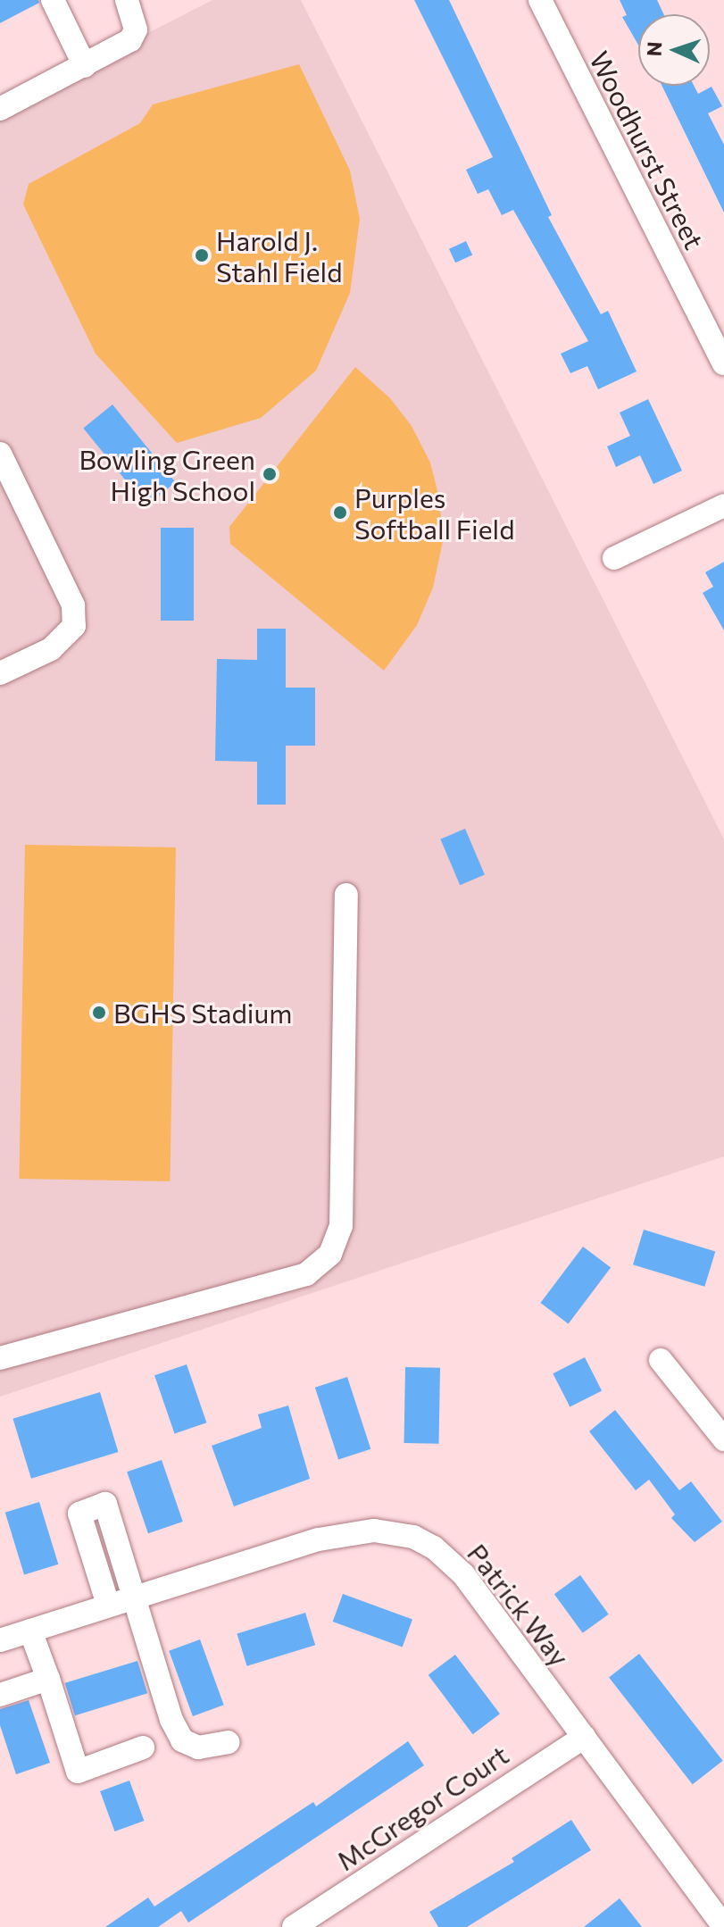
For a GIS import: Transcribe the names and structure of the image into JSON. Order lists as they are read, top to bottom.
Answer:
{
  "streets": {
    "street": ["Woodhurst Street", "Patrick Way", "McGregor Court"]
  },
  "crossings": [
    ["Patrick Way", "McGregor Court"]
  ],
  "places": [
    "Harold J. Stahl Field",
    "Bowling Green High School",
    "Purples Softball Field",
    "BGHS Stadium"
  ],
  "north": "left"
}
